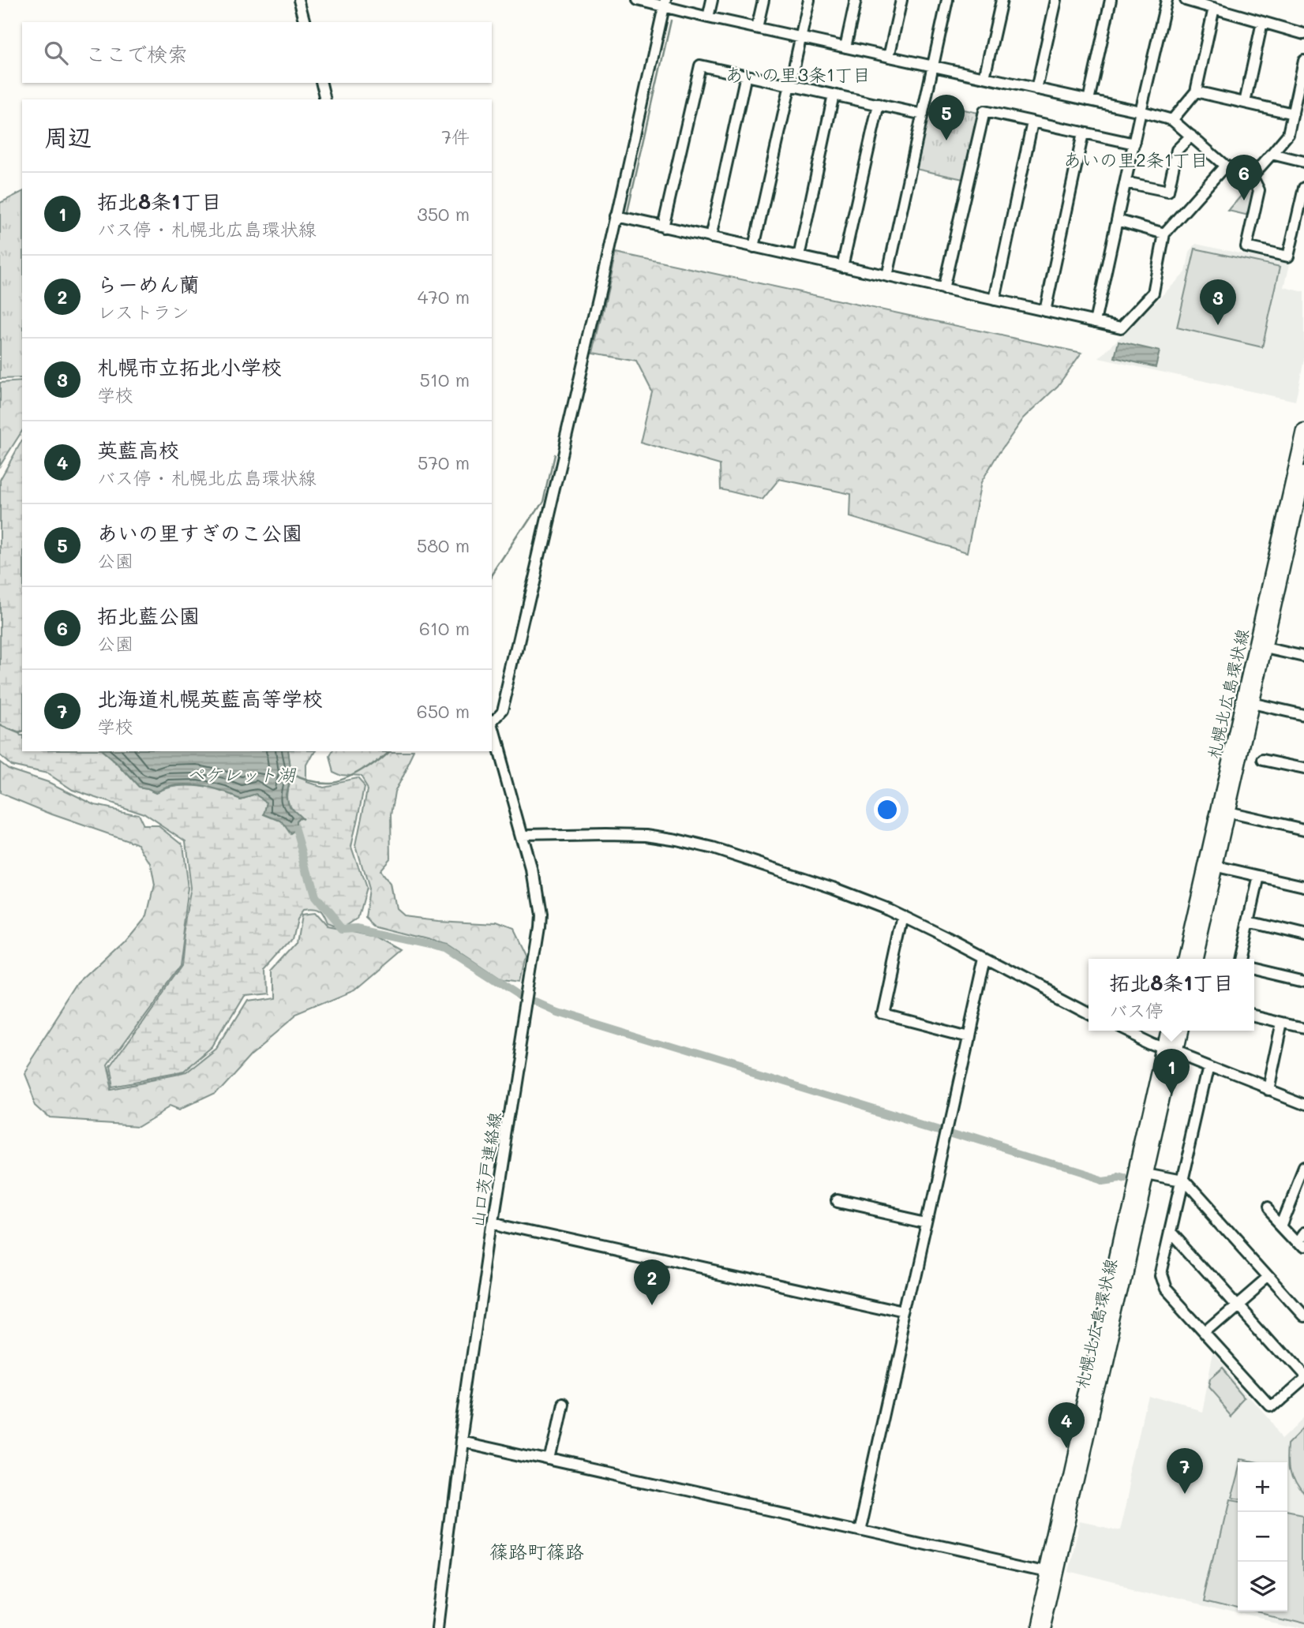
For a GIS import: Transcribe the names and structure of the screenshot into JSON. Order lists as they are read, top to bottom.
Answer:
{
  "streets": {
    "main road": ["札幌北広島環状線"],
    "street": ["山口茨戸連絡線"]
  },
  "districts": ["あいの里3条1丁目", "あいの里2条1丁目", "篠路町篠路"],
  "water": ["ペケレット湖"],
  "page": {
    "search": "ここで検索",
    "pins": [
      "5",
      "6",
      "3",
      "1",
      "2",
      "4",
      "7"
    ],
    "heading": ["周辺", "7件"],
    "list": [
      {
        "mark": "1",
        "name": "拓北8条1丁目",
        "note": "バス停 · 札幌北広島環状線",
        "value": "350 m"
      },
      {
        "mark": "2",
        "name": "らーめん蘭",
        "note": "レストラン",
        "value": "470 m"
      },
      {
        "mark": "3",
        "name": "札幌市立拓北小学校",
        "note": "学校",
        "value": "510 m"
      },
      {
        "mark": "4",
        "name": "英藍高校",
        "note": "バス停 · 札幌北広島環状線",
        "value": "570 m"
      },
      {
        "mark": "5",
        "name": "あいの里すぎのこ公園",
        "note": "公園",
        "value": "580 m"
      },
      {
        "mark": "6",
        "name": "拓北藍公園",
        "note": "公園",
        "value": "610 m"
      },
      {
        "mark": "7",
        "name": "北海道札幌英藍高等学校",
        "note": "学校",
        "value": "650 m"
      }
    ],
    "popup": ["拓北8条1丁目", "バス停"],
    "map_buttons": ["+", "−"]
  }
}
